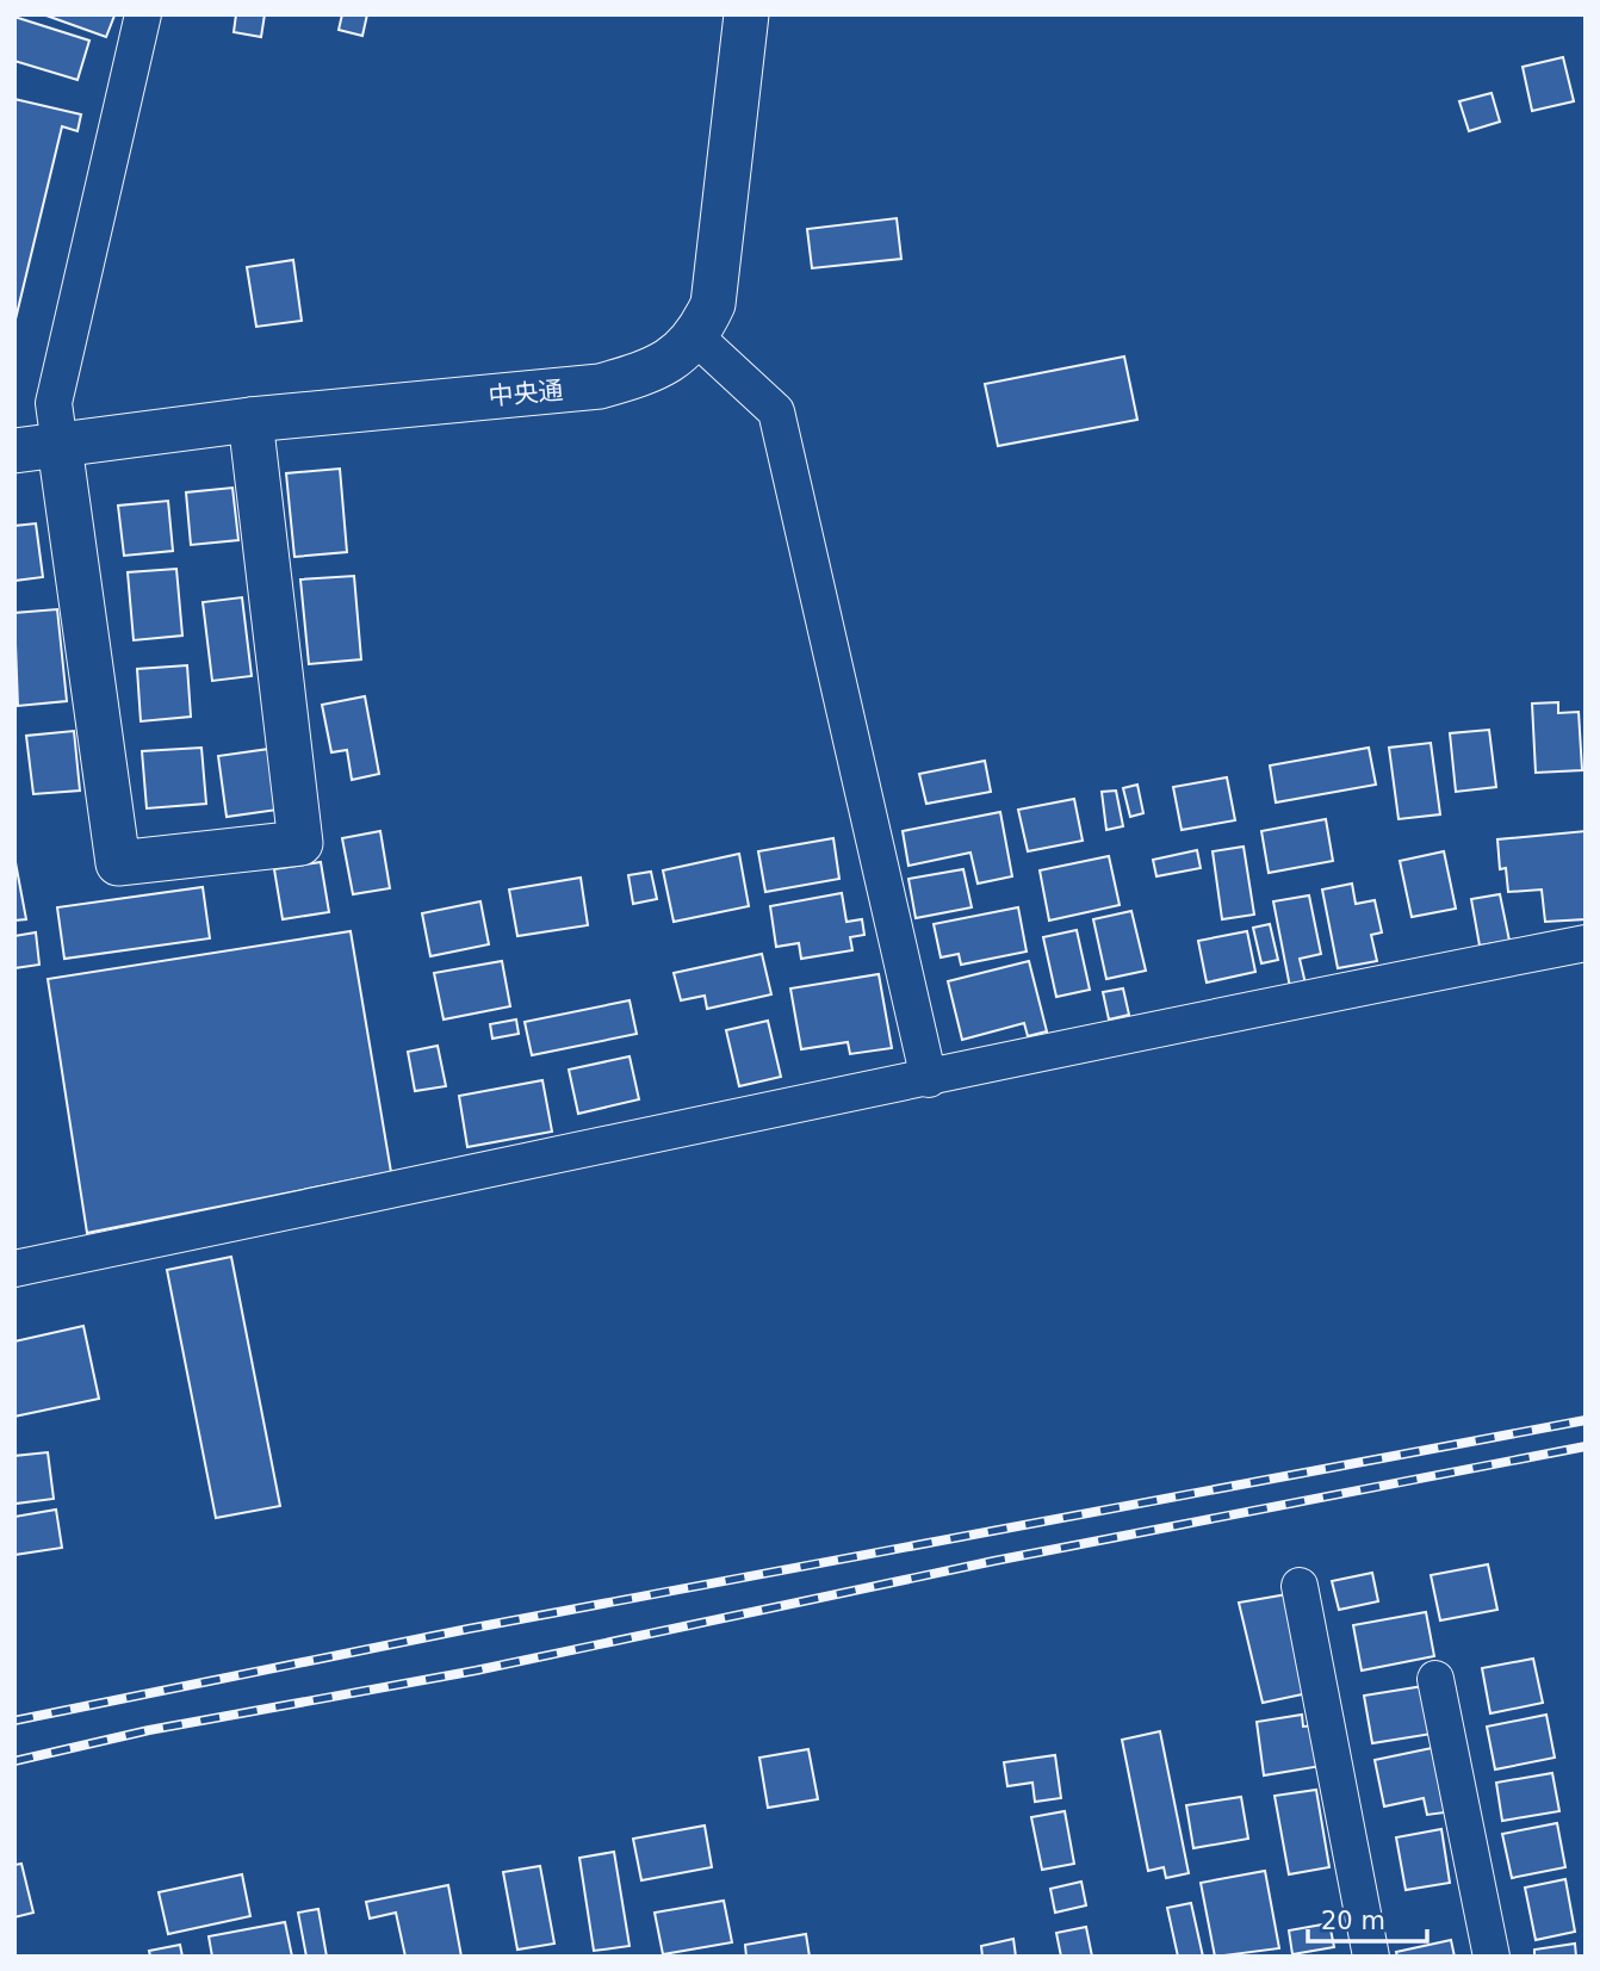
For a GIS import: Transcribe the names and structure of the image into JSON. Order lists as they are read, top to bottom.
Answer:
{
  "streets": {
    "street": ["中央通"]
  },
  "scale_bar": "20 m"
}
